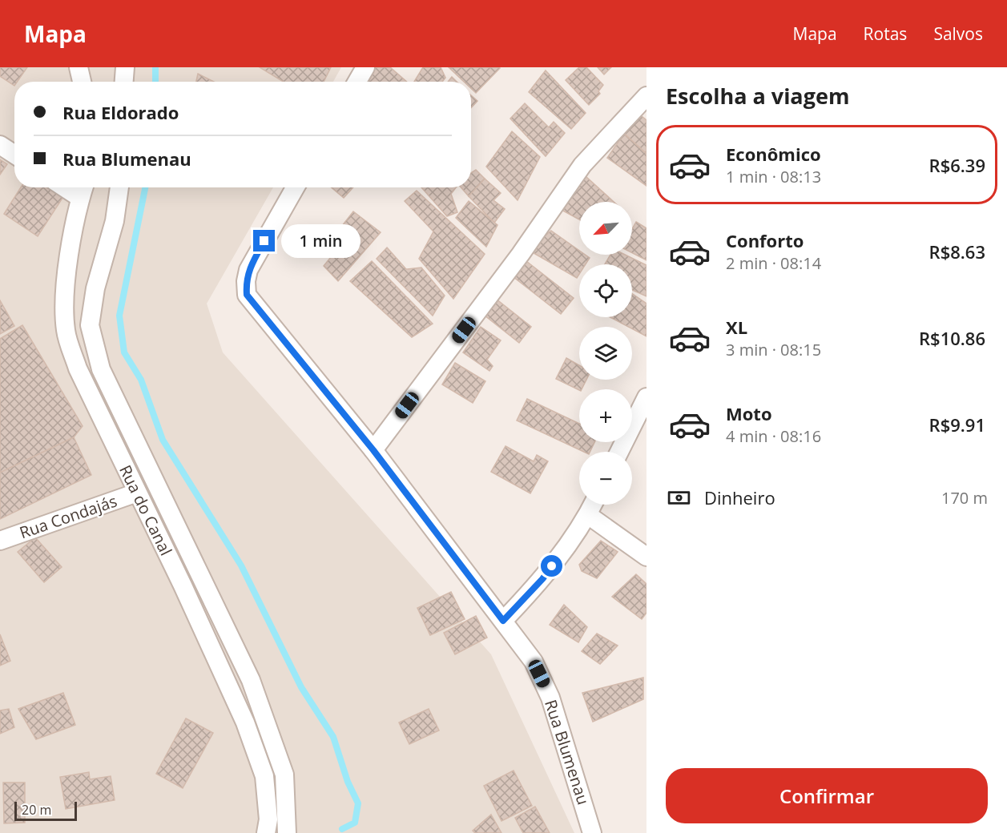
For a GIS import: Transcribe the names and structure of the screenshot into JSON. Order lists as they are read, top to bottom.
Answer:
{
  "streets": {
    "street": ["Rua do Canal", "Rua Condajás", "Rua Blumenau"]
  },
  "crossings": [
    ["Rua do Canal", "Rua Condajás"]
  ],
  "scale_bar": "20 m",
  "north": "bottom left",
  "page": {
    "header": "Mapa",
    "nav": ["Mapa", "Rotas", "Salvos"],
    "heading": "Escolha a viagem",
    "banner": ["Rua Eldorado", "Rua Blumenau"],
    "list": [
      {
        "name": "Econômico",
        "note": "1 min · 08:13",
        "value": "R$6.39"
      },
      {
        "name": "Conforto",
        "note": "2 min · 08:14",
        "value": "R$8.63"
      },
      {
        "name": "XL",
        "note": "3 min · 08:15",
        "value": "R$10.86"
      },
      {
        "name": "Moto",
        "note": "4 min · 08:16",
        "value": "R$9.91"
      }
    ],
    "map_buttons": ["+", "−"],
    "bubble": "1 min",
    "pay": ["Dinheiro", "170 m"],
    "buttons": "Confirmar",
    "scale": "20 m"
  }
}
